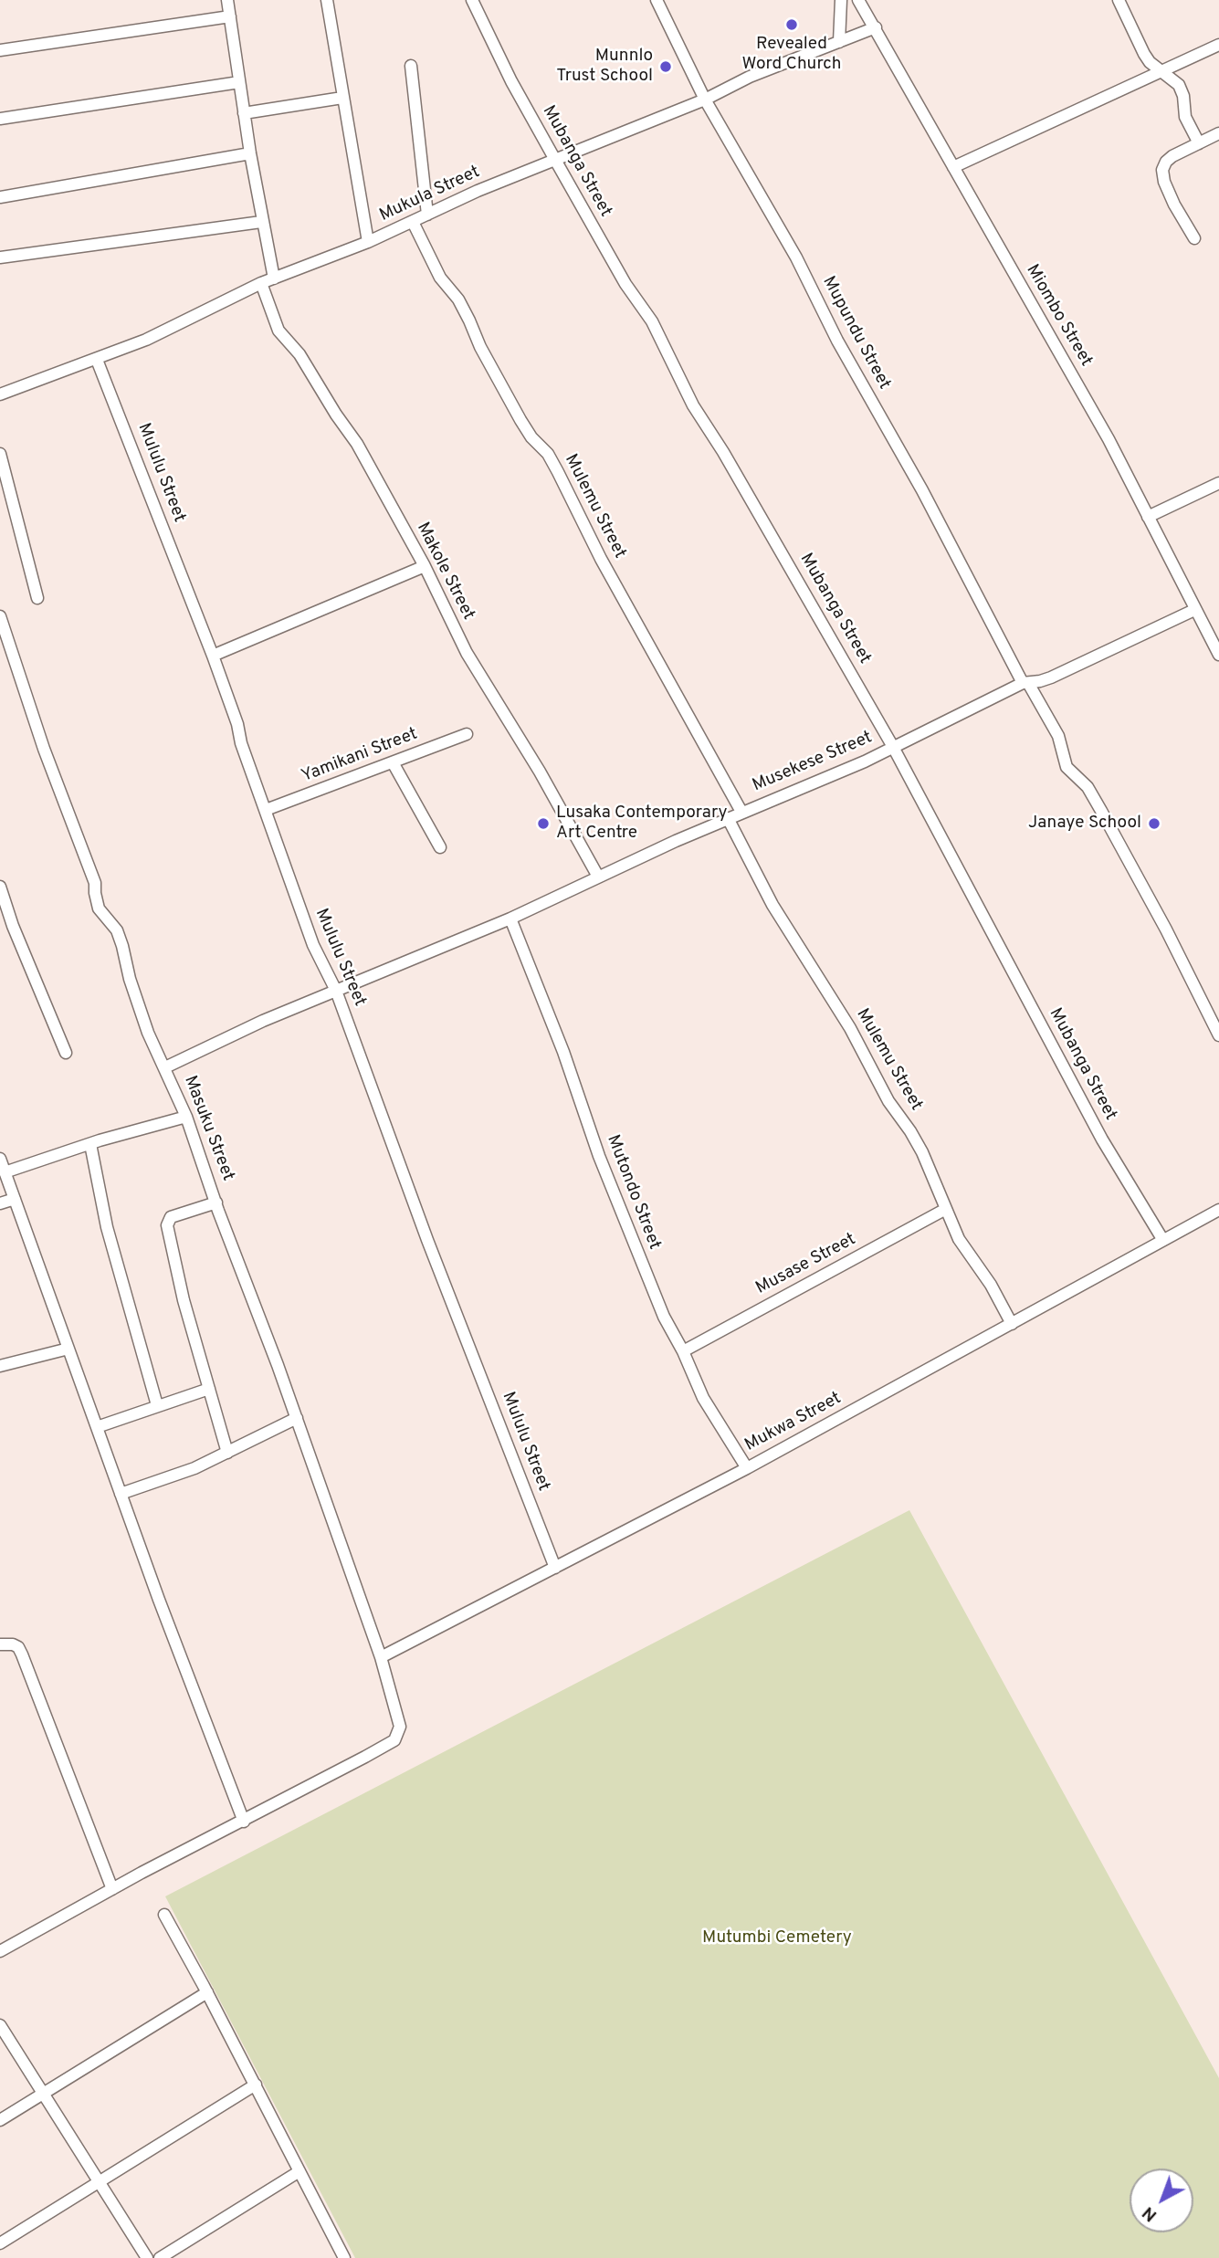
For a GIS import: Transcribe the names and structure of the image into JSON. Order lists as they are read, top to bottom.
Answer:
{
  "streets": {
    "street": [
      "Mubanga Street",
      "Mukula Street",
      "Miombo Street",
      "Mupundu Street",
      "Mululu Street",
      "Mulemu Street",
      "Makole Street",
      "Yamikani Street",
      "Musekese Street",
      "Masuku Street",
      "Mutondo Street",
      "Musase Street",
      "Mukwa Street"
    ]
  },
  "crossings": [
    ["Mubanga Street", "Mukula Street"],
    ["Mubanga Street", "Musekese Street"],
    ["Mubanga Street", "Mukwa Street"],
    ["Mukula Street", "Miombo Street"],
    ["Mukula Street", "Mupundu Street"],
    ["Mukula Street", "Mululu Street"],
    ["Mukula Street", "Mulemu Street"],
    ["Mukula Street", "Makole Street"],
    ["Miombo Street", "Musekese Street"],
    ["Mupundu Street", "Musekese Street"],
    ["Mululu Street", "Yamikani Street"],
    ["Mululu Street", "Musekese Street"],
    ["Mululu Street", "Mukwa Street"],
    ["Mulemu Street", "Musekese Street"],
    ["Mulemu Street", "Musase Street"],
    ["Mulemu Street", "Mukwa Street"],
    ["Makole Street", "Musekese Street"],
    ["Musekese Street", "Masuku Street"],
    ["Musekese Street", "Mutondo Street"],
    ["Masuku Street", "Mukwa Street"],
    ["Mutondo Street", "Musase Street"],
    ["Mutondo Street", "Mukwa Street"]
  ],
  "parks": ["Mutumbi Cemetery"],
  "places": [
    "Revealed Word Church",
    "Munnlo Trust School",
    "Lusaka Contemporary Art Centre",
    "Janaye School"
  ],
  "north": "bottom left"
}
